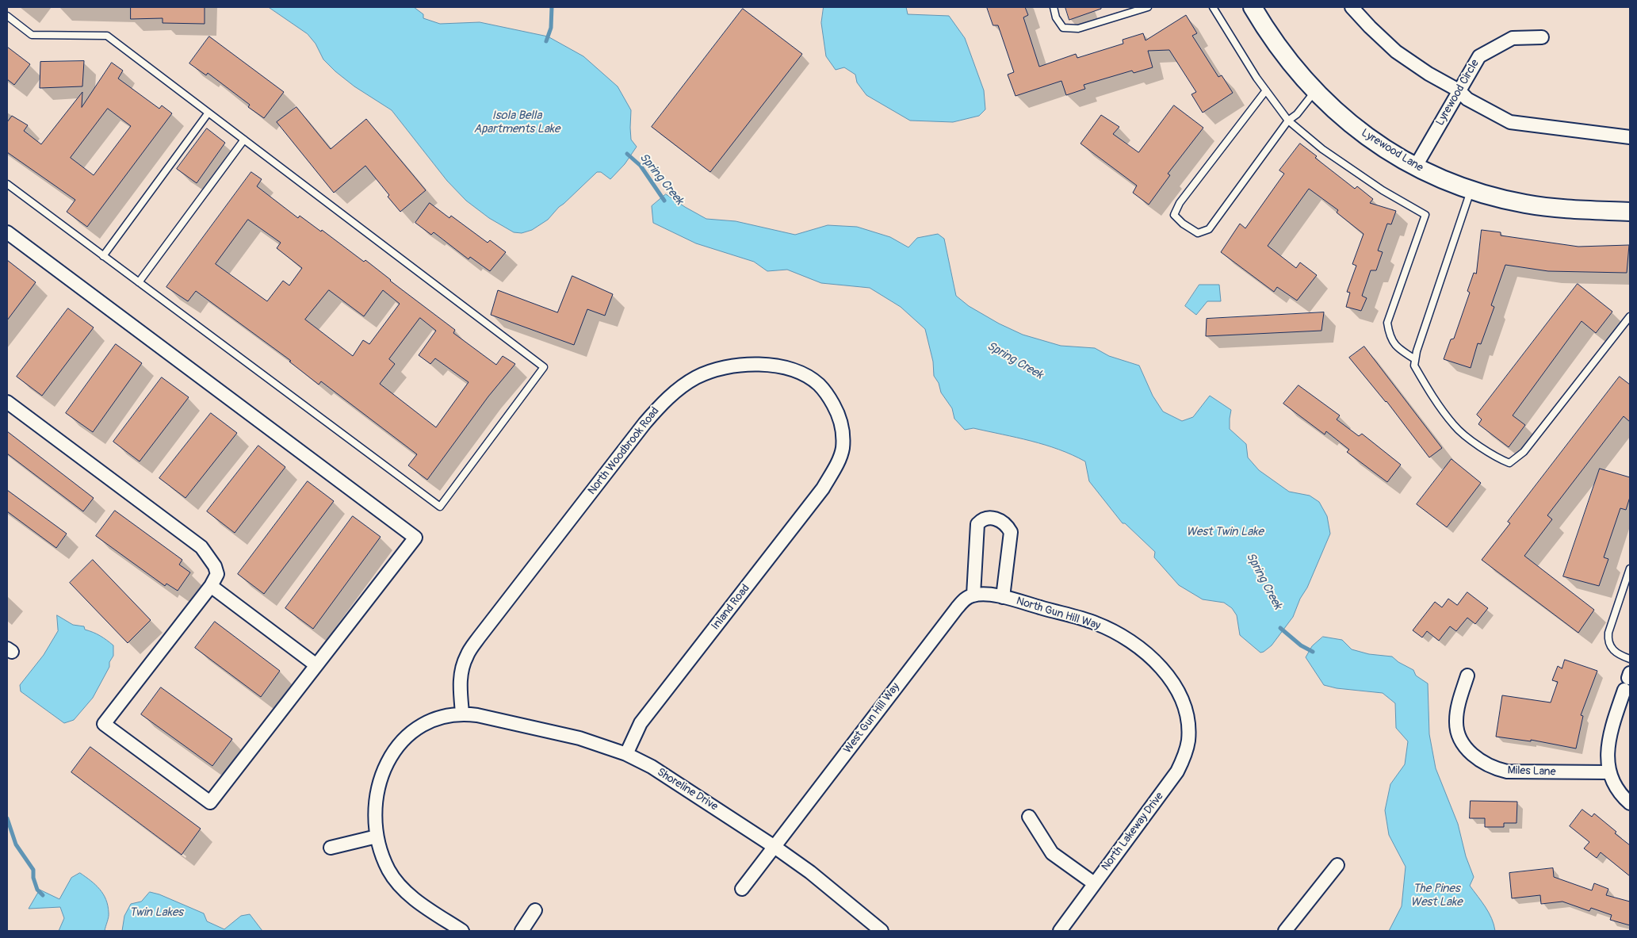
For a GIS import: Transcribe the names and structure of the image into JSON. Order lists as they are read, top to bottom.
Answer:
{
  "streets": {
    "street": [
      "Lyrewood Circle",
      "Lyrewood Lane",
      "North Woodbrook Road",
      "Inland Road",
      "North Gun Hill Way",
      "West Gun Hill Way",
      "Miles Lane",
      "Shoreline Drive",
      "North Lakeway Drive"
    ]
  },
  "crossings": [
    ["Lyrewood Circle", "Lyrewood Lane"],
    ["North Woodbrook Road", "Inland Road"],
    ["North Woodbrook Road", "Shoreline Drive"],
    ["Inland Road", "Shoreline Drive"],
    ["North Gun Hill Way", "West Gun Hill Way"],
    ["North Gun Hill Way", "North Lakeway Drive"],
    ["West Gun Hill Way", "Shoreline Drive"]
  ],
  "water": [
    "Isola Bella Apartments Lake",
    "Spring Creek",
    "West Twin Lake",
    "The Pines West Lake",
    "Twin Lakes"
  ]
}
